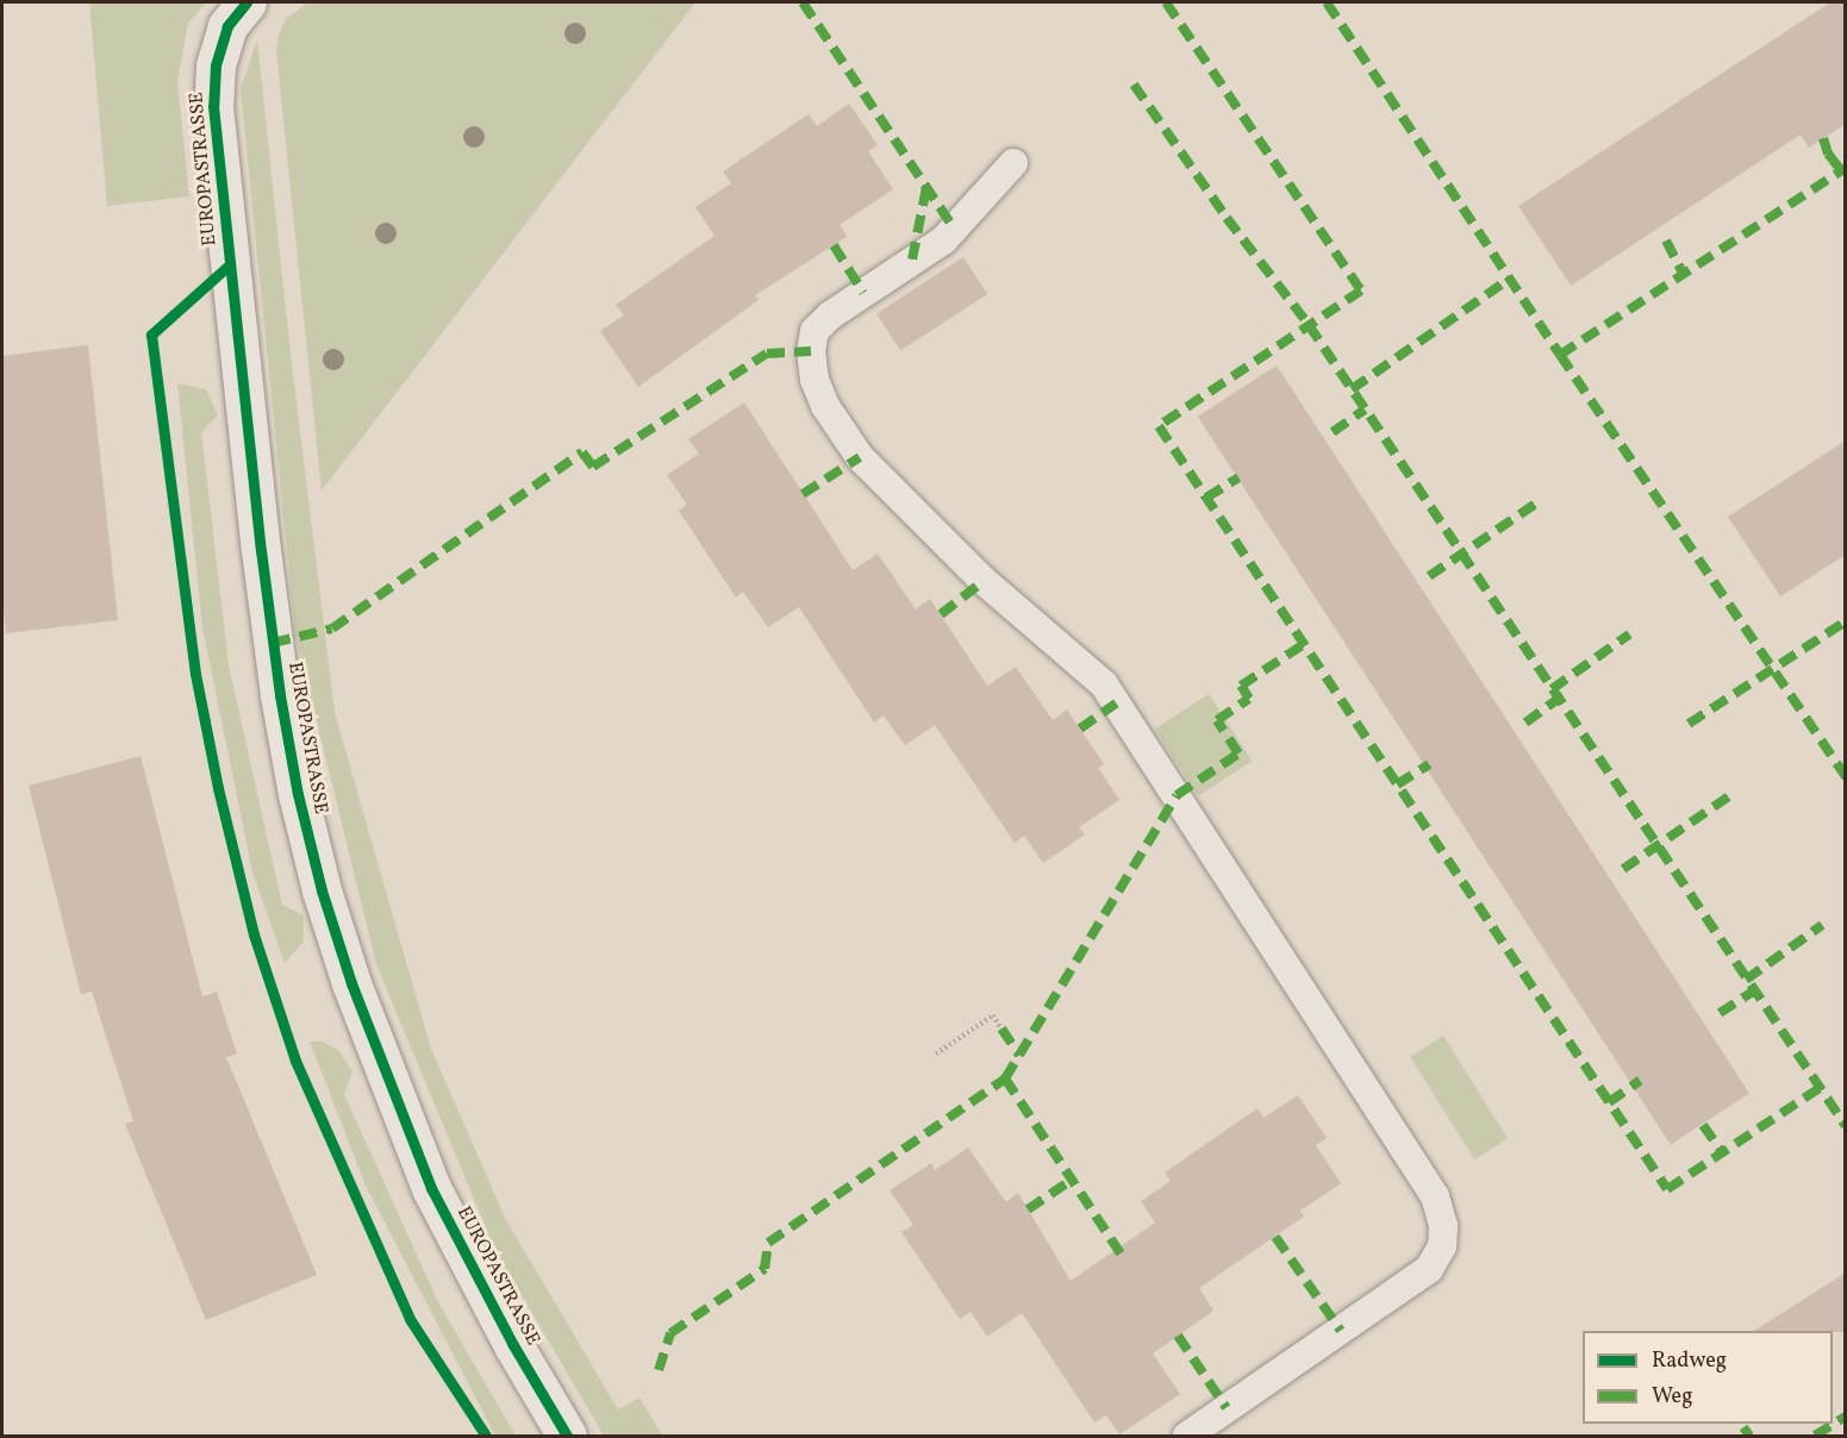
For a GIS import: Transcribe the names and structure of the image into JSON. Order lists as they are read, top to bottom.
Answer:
{
  "streets": {
    "street": ["EUROPASTRASSE"]
  },
  "legend": ["Radweg", "Weg"]
}
